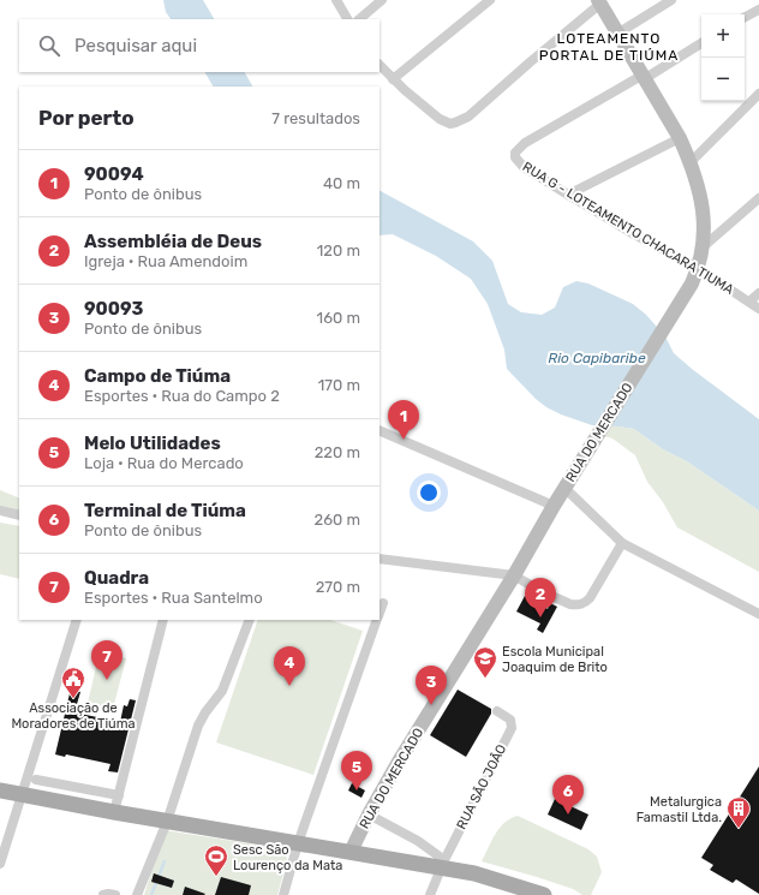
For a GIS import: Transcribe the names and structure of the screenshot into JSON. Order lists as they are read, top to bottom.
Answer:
{
  "streets": {
    "main road": ["RUA DO MERCADO"],
    "street": ["RUA G - LOTEAMENTO CHACARA TIUMA", "RUA SÃO JOÃO"]
  },
  "crossings": [
    ["RUA G - LOTEAMENTO CHACARA TIUMA", "RUA DO MERCADO"]
  ],
  "districts": ["LOTEAMENTO PORTAL DE TIÚMA"],
  "water": ["Rio Capibaribe"],
  "places": {
    "school or university": ["Escola Municipal Joaquim de Brito"],
    "public building": ["Associação de Moradores de Tiúma"],
    "building": ["Metalurgica Famastil Ltda."],
    "sports": ["Sesc São Lourenço da Mata"]
  },
  "page": {
    "map_buttons": ["+", "−"],
    "search": "Pesquisar aqui",
    "heading": ["Por perto", "7 resultados"],
    "list": [
      {
        "mark": "1",
        "name": "90094",
        "note": "Ponto de ônibus",
        "value": "40 m"
      },
      {
        "mark": "2",
        "name": "Assembléia de Deus",
        "note": "Igreja · Rua Amendoim",
        "value": "120 m"
      },
      {
        "mark": "3",
        "name": "90093",
        "note": "Ponto de ônibus",
        "value": "160 m"
      },
      {
        "mark": "4",
        "name": "Campo de Tiúma",
        "note": "Esportes · Rua do Campo 2",
        "value": "170 m"
      },
      {
        "mark": "5",
        "name": "Melo Utilidades",
        "note": "Loja · Rua do Mercado",
        "value": "220 m"
      },
      {
        "mark": "6",
        "name": "Terminal de Tiúma",
        "note": "Ponto de ônibus",
        "value": "260 m"
      },
      {
        "mark": "7",
        "name": "Quadra",
        "note": "Esportes · Rua Santelmo",
        "value": "270 m"
      }
    ],
    "pins": [
      "1",
      "2",
      "7",
      "4",
      "3",
      "5",
      "6"
    ]
  }
}
